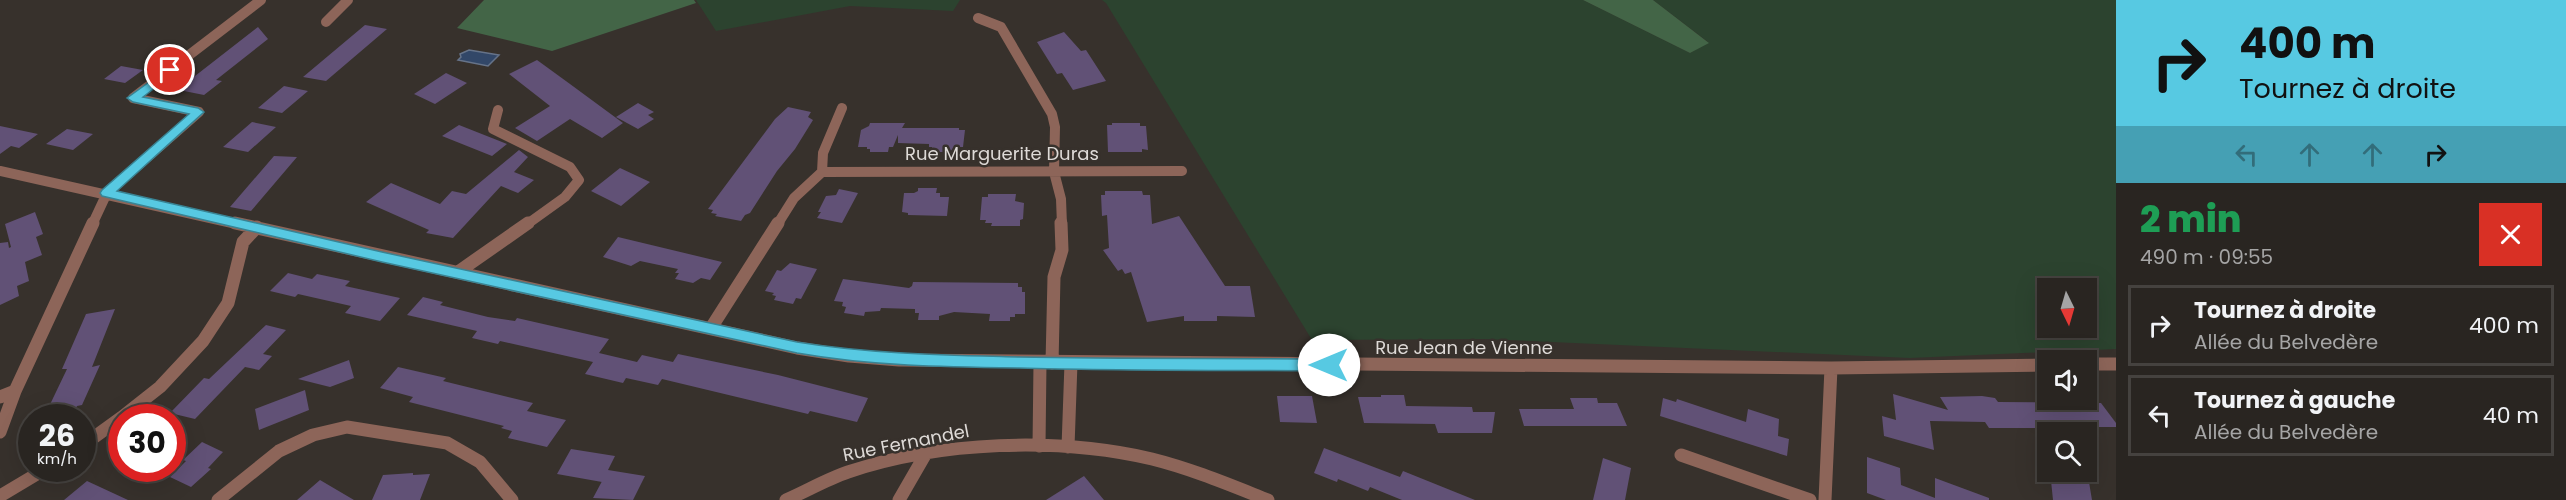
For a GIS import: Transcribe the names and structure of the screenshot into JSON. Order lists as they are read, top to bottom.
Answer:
{
  "streets": {
    "street": ["Rue Marguerite Duras", "Rue Jean de Vienne", "Rue Fernandel"]
  },
  "north": "bottom",
  "page": {
    "turn": ["400 m", "Tournez à droite"],
    "heading": ["2 min", "490 m · 09:55"],
    "list": [
      {
        "name": "Tournez à droite",
        "note": "Allée du Belvedère",
        "value": "400 m"
      },
      {
        "name": "Tournez à gauche",
        "note": "Allée du Belvedère",
        "value": "40 m"
      }
    ],
    "speed": "26 km/h",
    "limit": "30"
  }
}
